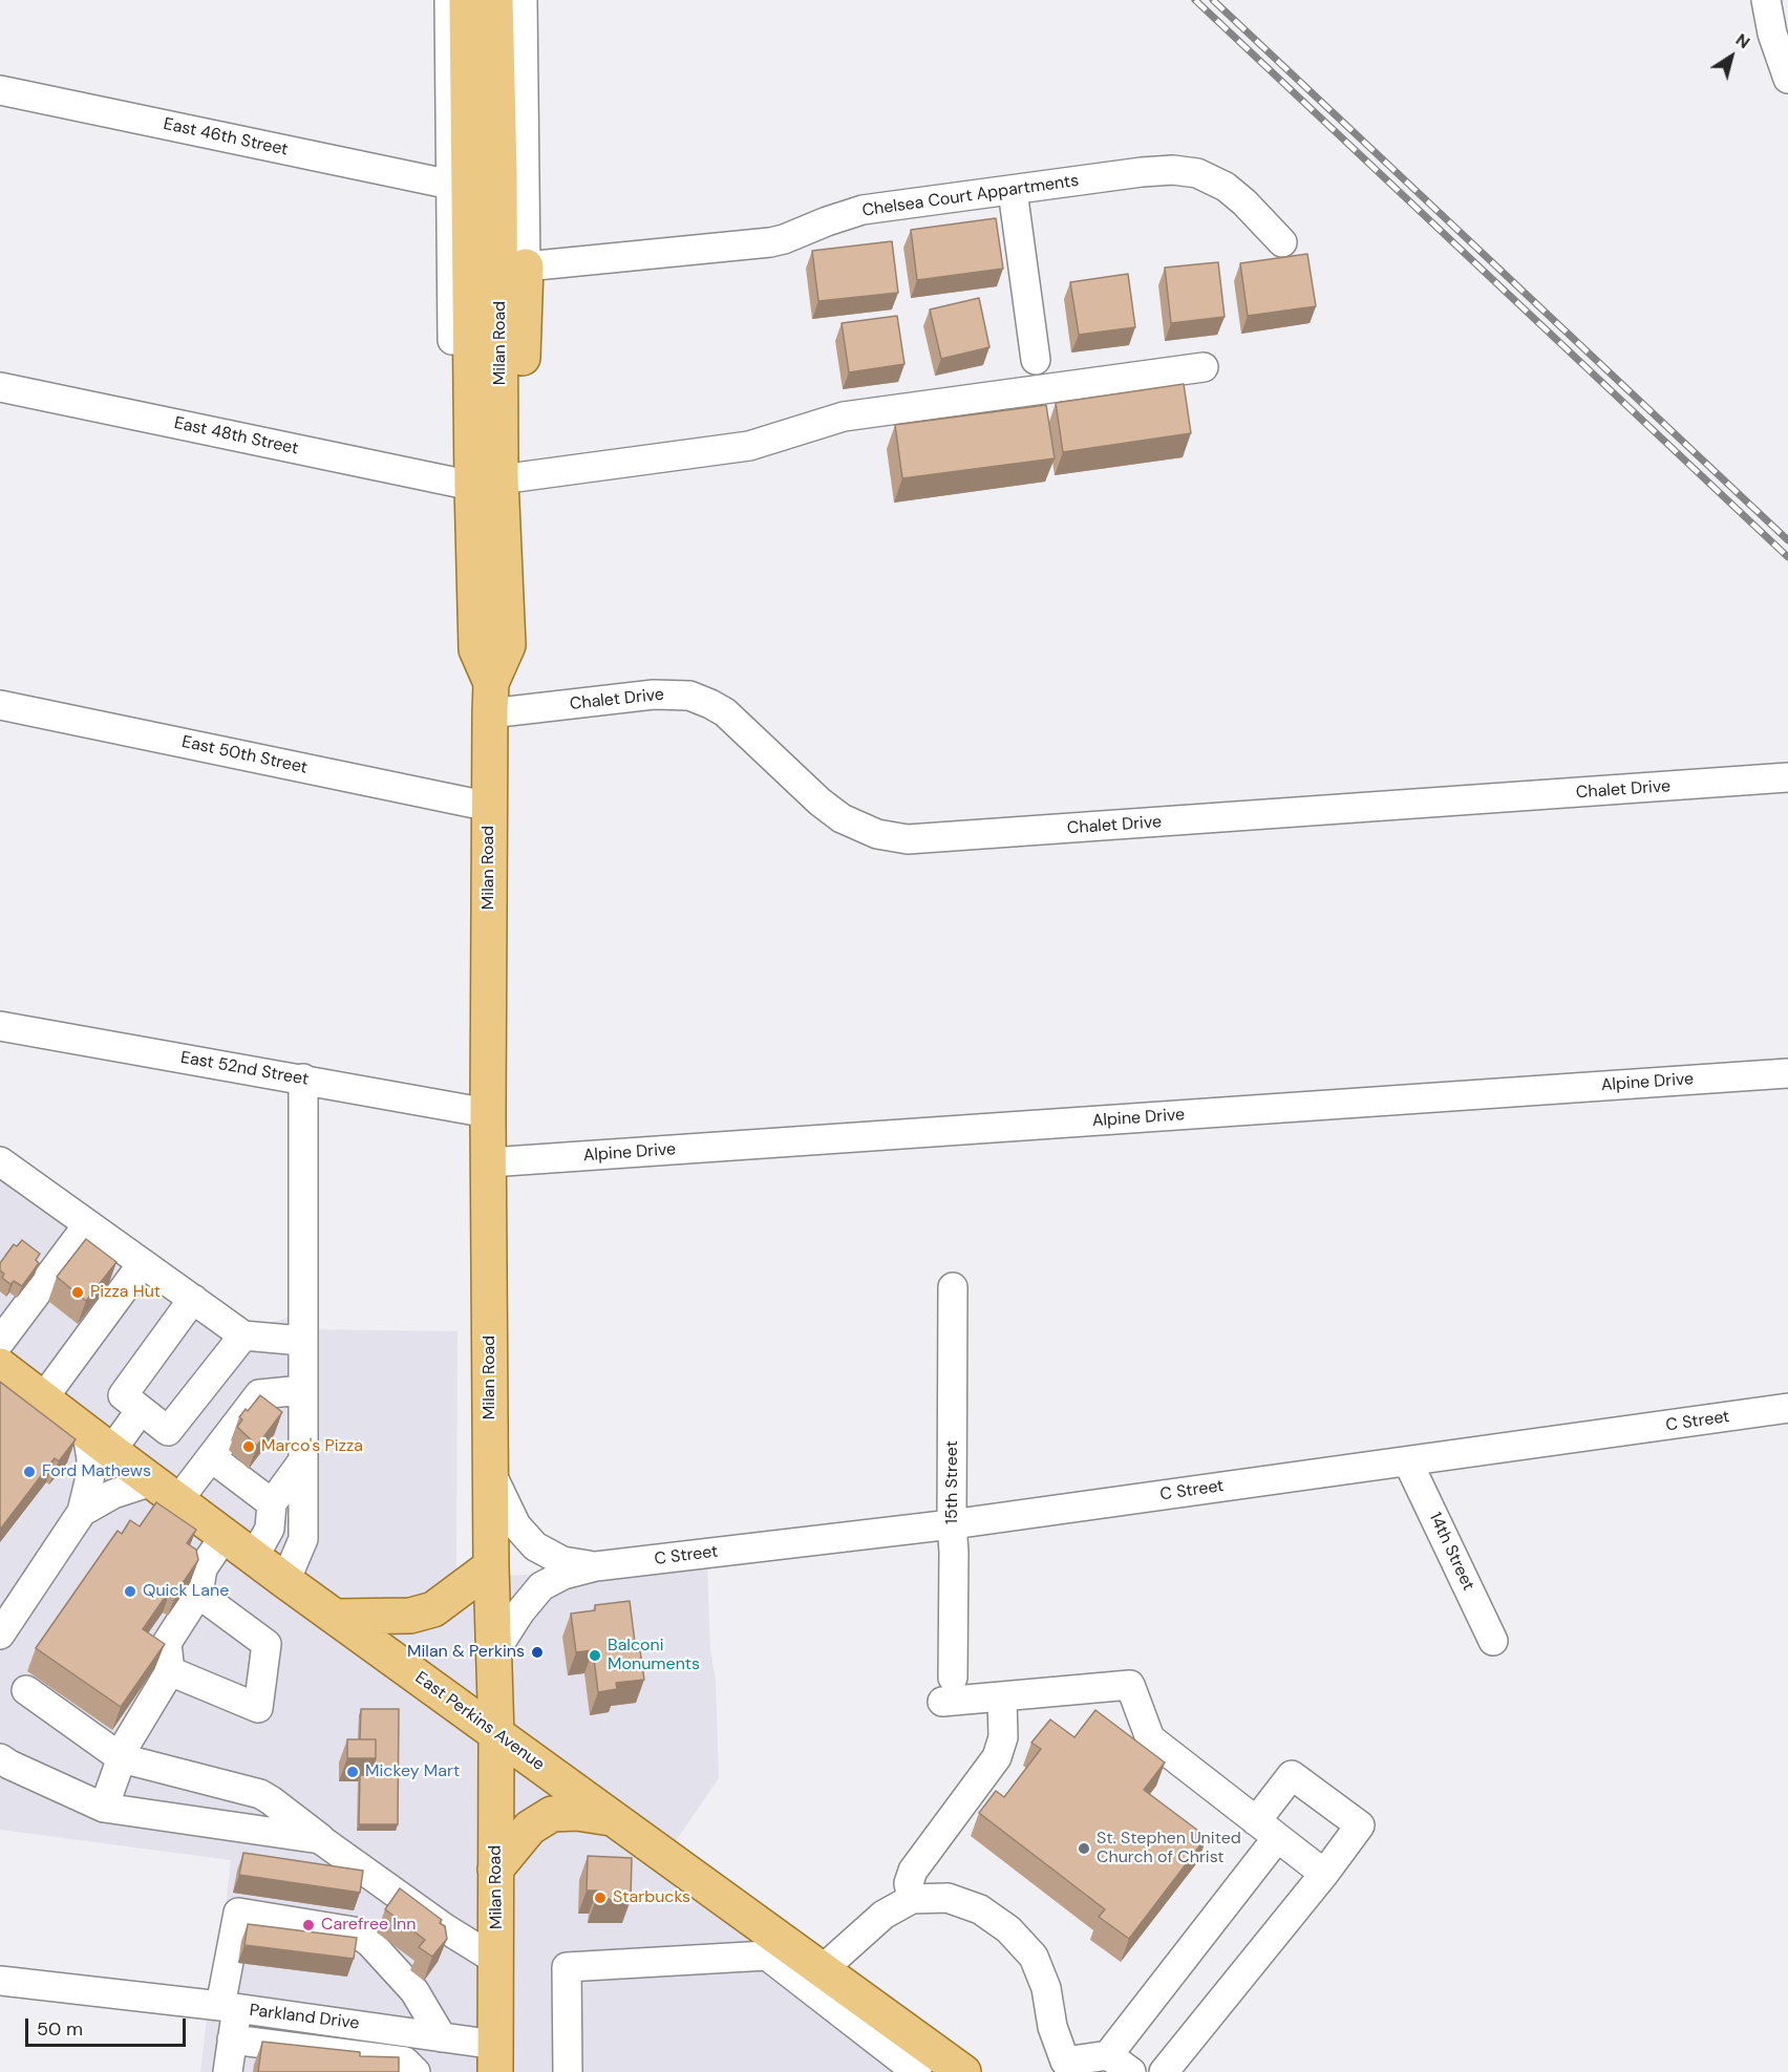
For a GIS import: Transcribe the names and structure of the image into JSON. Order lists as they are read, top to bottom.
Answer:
{
  "streets": {
    "main road": ["Milan Road", "East Perkins Avenue"],
    "street": [
      "East 46th Street",
      "Chelsea Court Appartments",
      "East 48th Street",
      "Chalet Drive",
      "East 50th Street",
      "East 52nd Street",
      "Alpine Drive",
      "C Street",
      "15th Street",
      "14th Street",
      "Parkland Drive"
    ]
  },
  "crossings": [
    ["Milan Road", "East 48th Street"],
    ["Milan Road", "Chalet Drive"],
    ["Milan Road", "East 50th Street"],
    ["Milan Road", "East 52nd Street"],
    ["Milan Road", "Alpine Drive"],
    ["Milan Road", "C Street"],
    ["Milan Road", "East Perkins Avenue"],
    ["Milan Road", "Parkland Drive"],
    ["C Street", "15th Street"],
    ["C Street", "14th Street"]
  ],
  "places": [
    "Pizza Hut",
    "Marco's Pizza",
    "Ford Mathews",
    "Quick Lane",
    "Milan & Perkins",
    "Balconi Monuments",
    "Mickey Mart",
    "St. Stephen United Church of Christ",
    "Starbucks",
    "Carefree Inn"
  ],
  "scale_bar": "50 m",
  "north": "top right"
}
